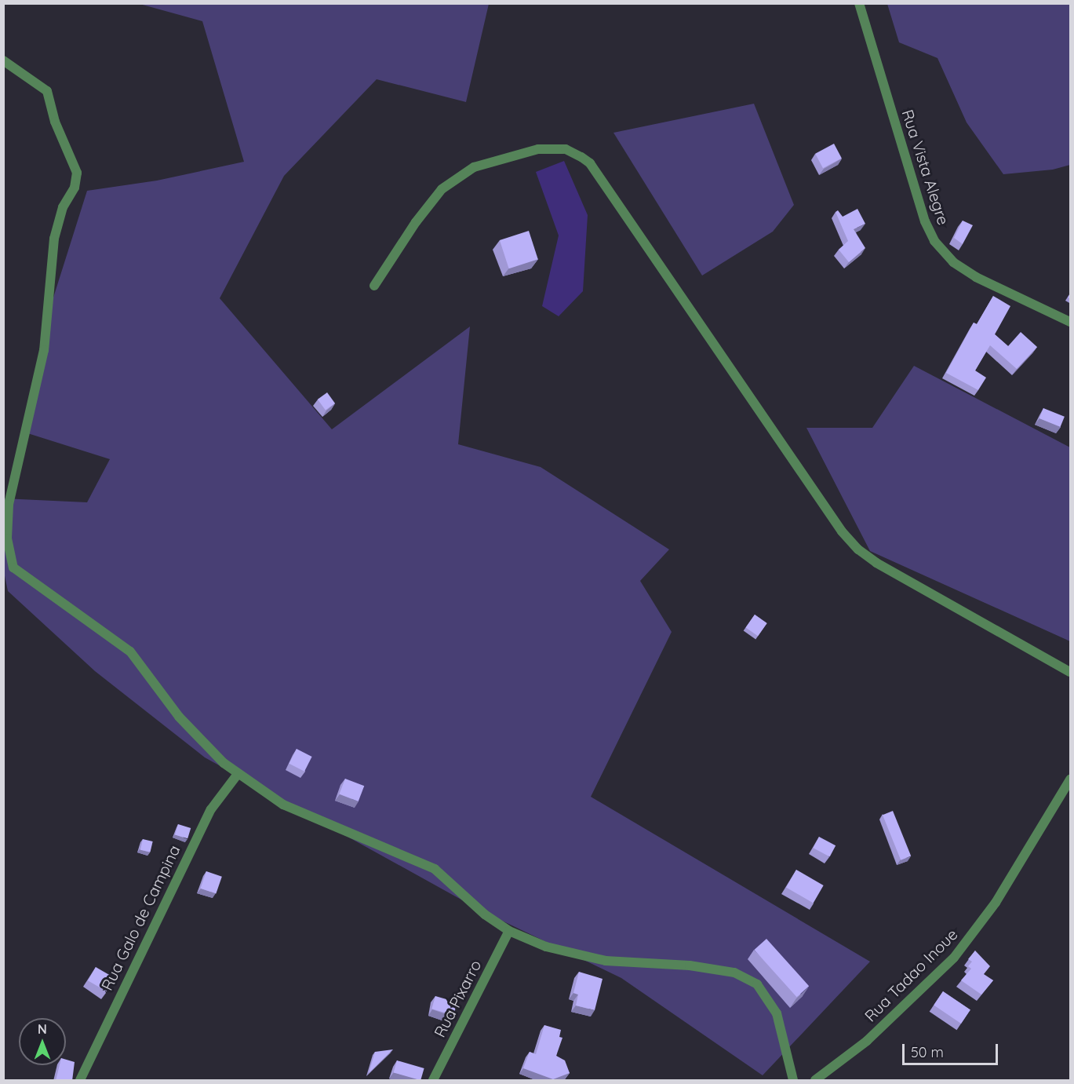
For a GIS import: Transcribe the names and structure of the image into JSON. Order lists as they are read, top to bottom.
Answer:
{
  "streets": {
    "street": [
      "Rua Vista Alegre",
      "Rua Galo de Campina",
      "Rua Tadao Inoue",
      "Rua Pixarro"
    ]
  },
  "scale_bar": "50 m",
  "north": "top"
}
